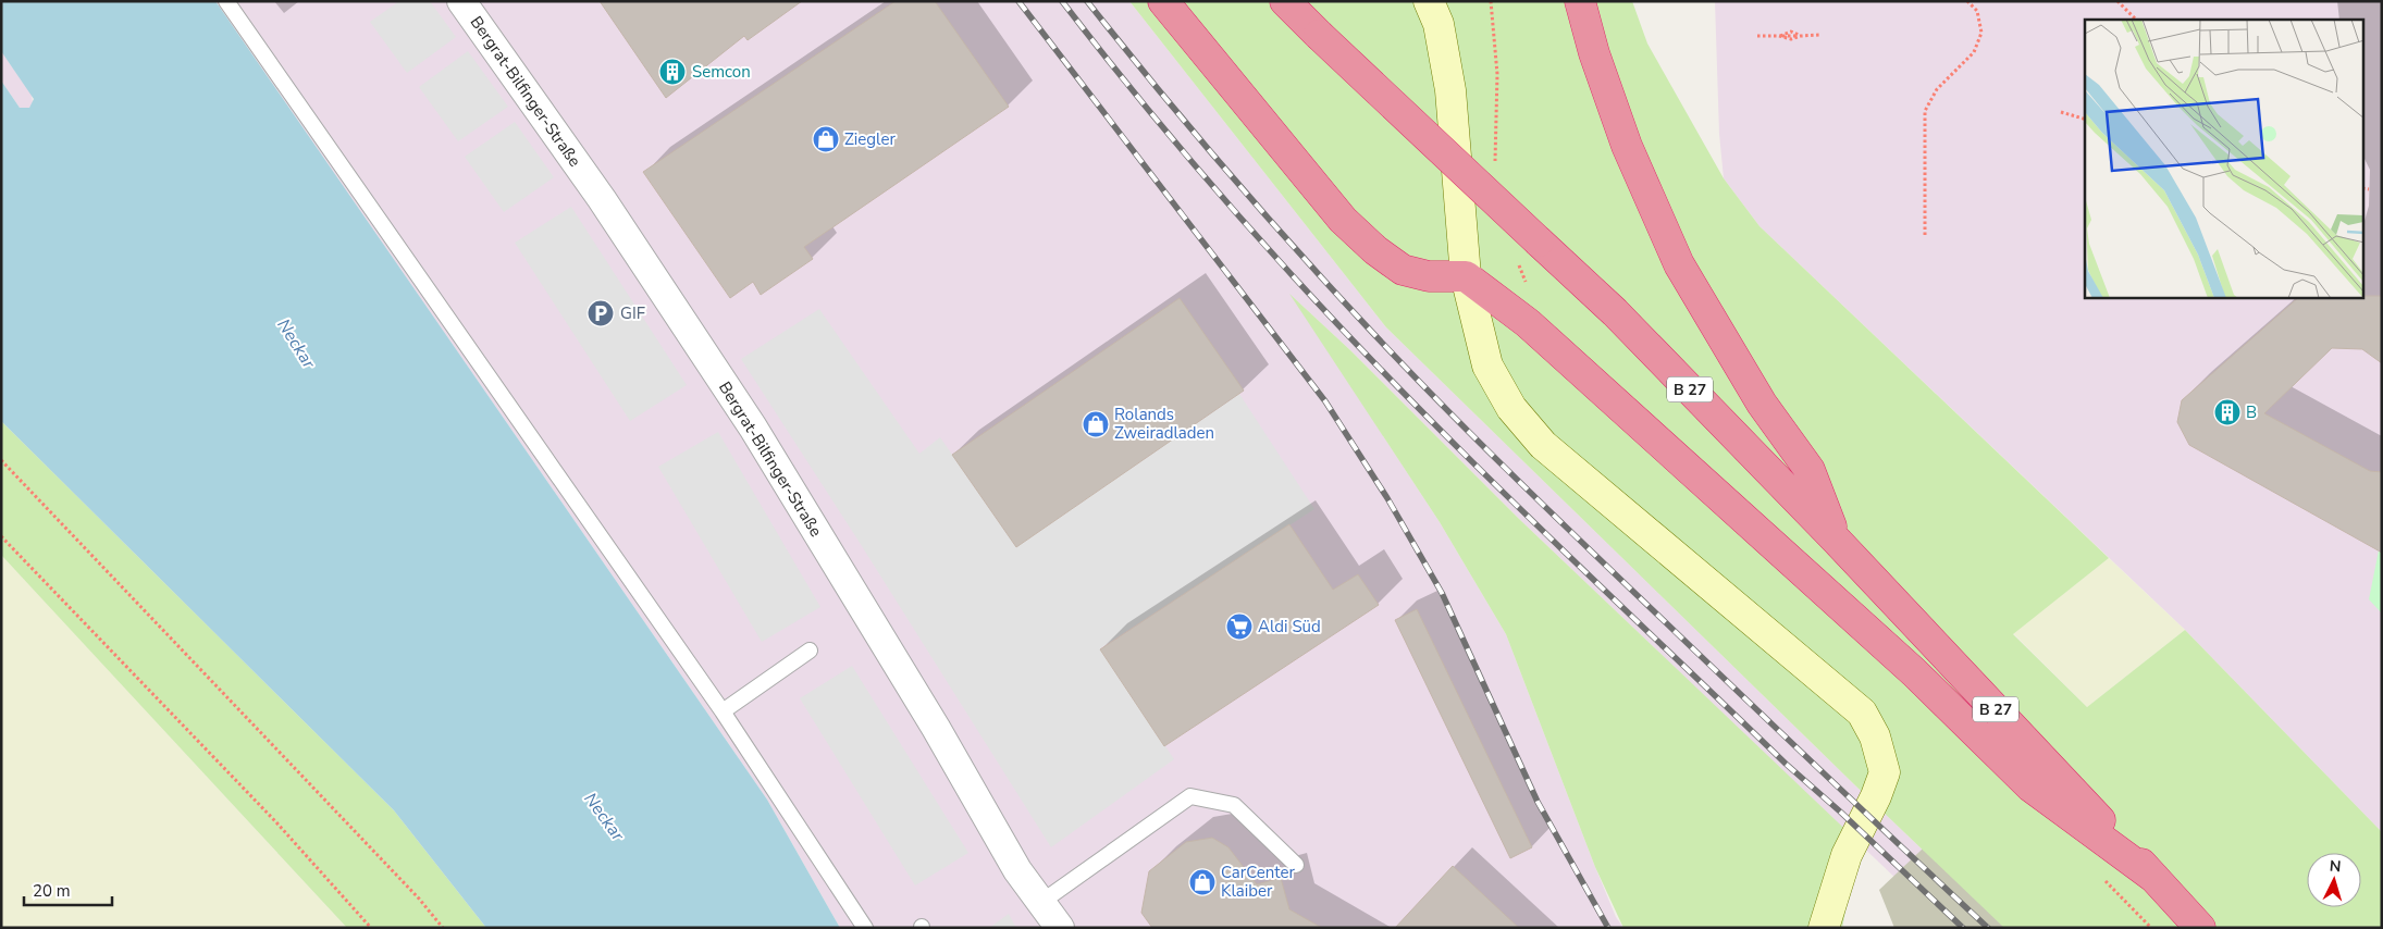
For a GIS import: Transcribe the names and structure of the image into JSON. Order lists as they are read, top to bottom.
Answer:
{
  "streets": {
    "highway": ["B 27"],
    "street": ["Bergrat-Bilfinger-Straße"]
  },
  "water": ["Neckar"],
  "places": {
    "building": ["Semcon", "B"],
    "shop": ["Ziegler", "Rolands Zweiradladen", "CarCenter Klaiber"],
    "parking": ["GIF"],
    "supermarket": ["Aldi Süd"]
  },
  "scale_bar": "20 m",
  "north": "top"
}
